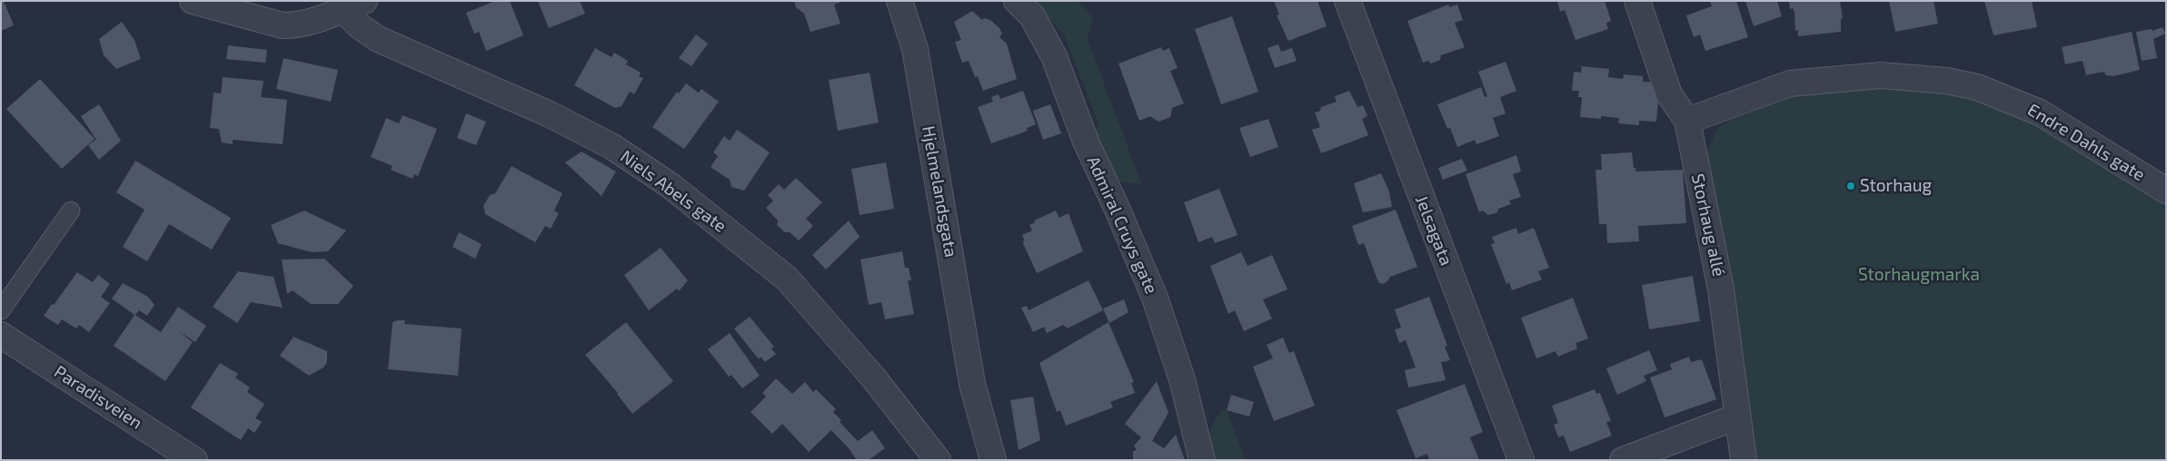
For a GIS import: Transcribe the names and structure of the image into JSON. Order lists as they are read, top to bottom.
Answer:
{
  "streets": {
    "street": [
      "Endre Dahls gate",
      "Niels Abels gate",
      "Hjelmelandsgata",
      "Admiral Cruys gate",
      "Storhaug allé",
      "Jelsagata",
      "Paradisveien"
    ]
  },
  "crossings": [
    ["Endre Dahls gate", "Storhaug allé"]
  ],
  "parks": ["Storhaugmarka"],
  "places": ["Storhaug"]
}
